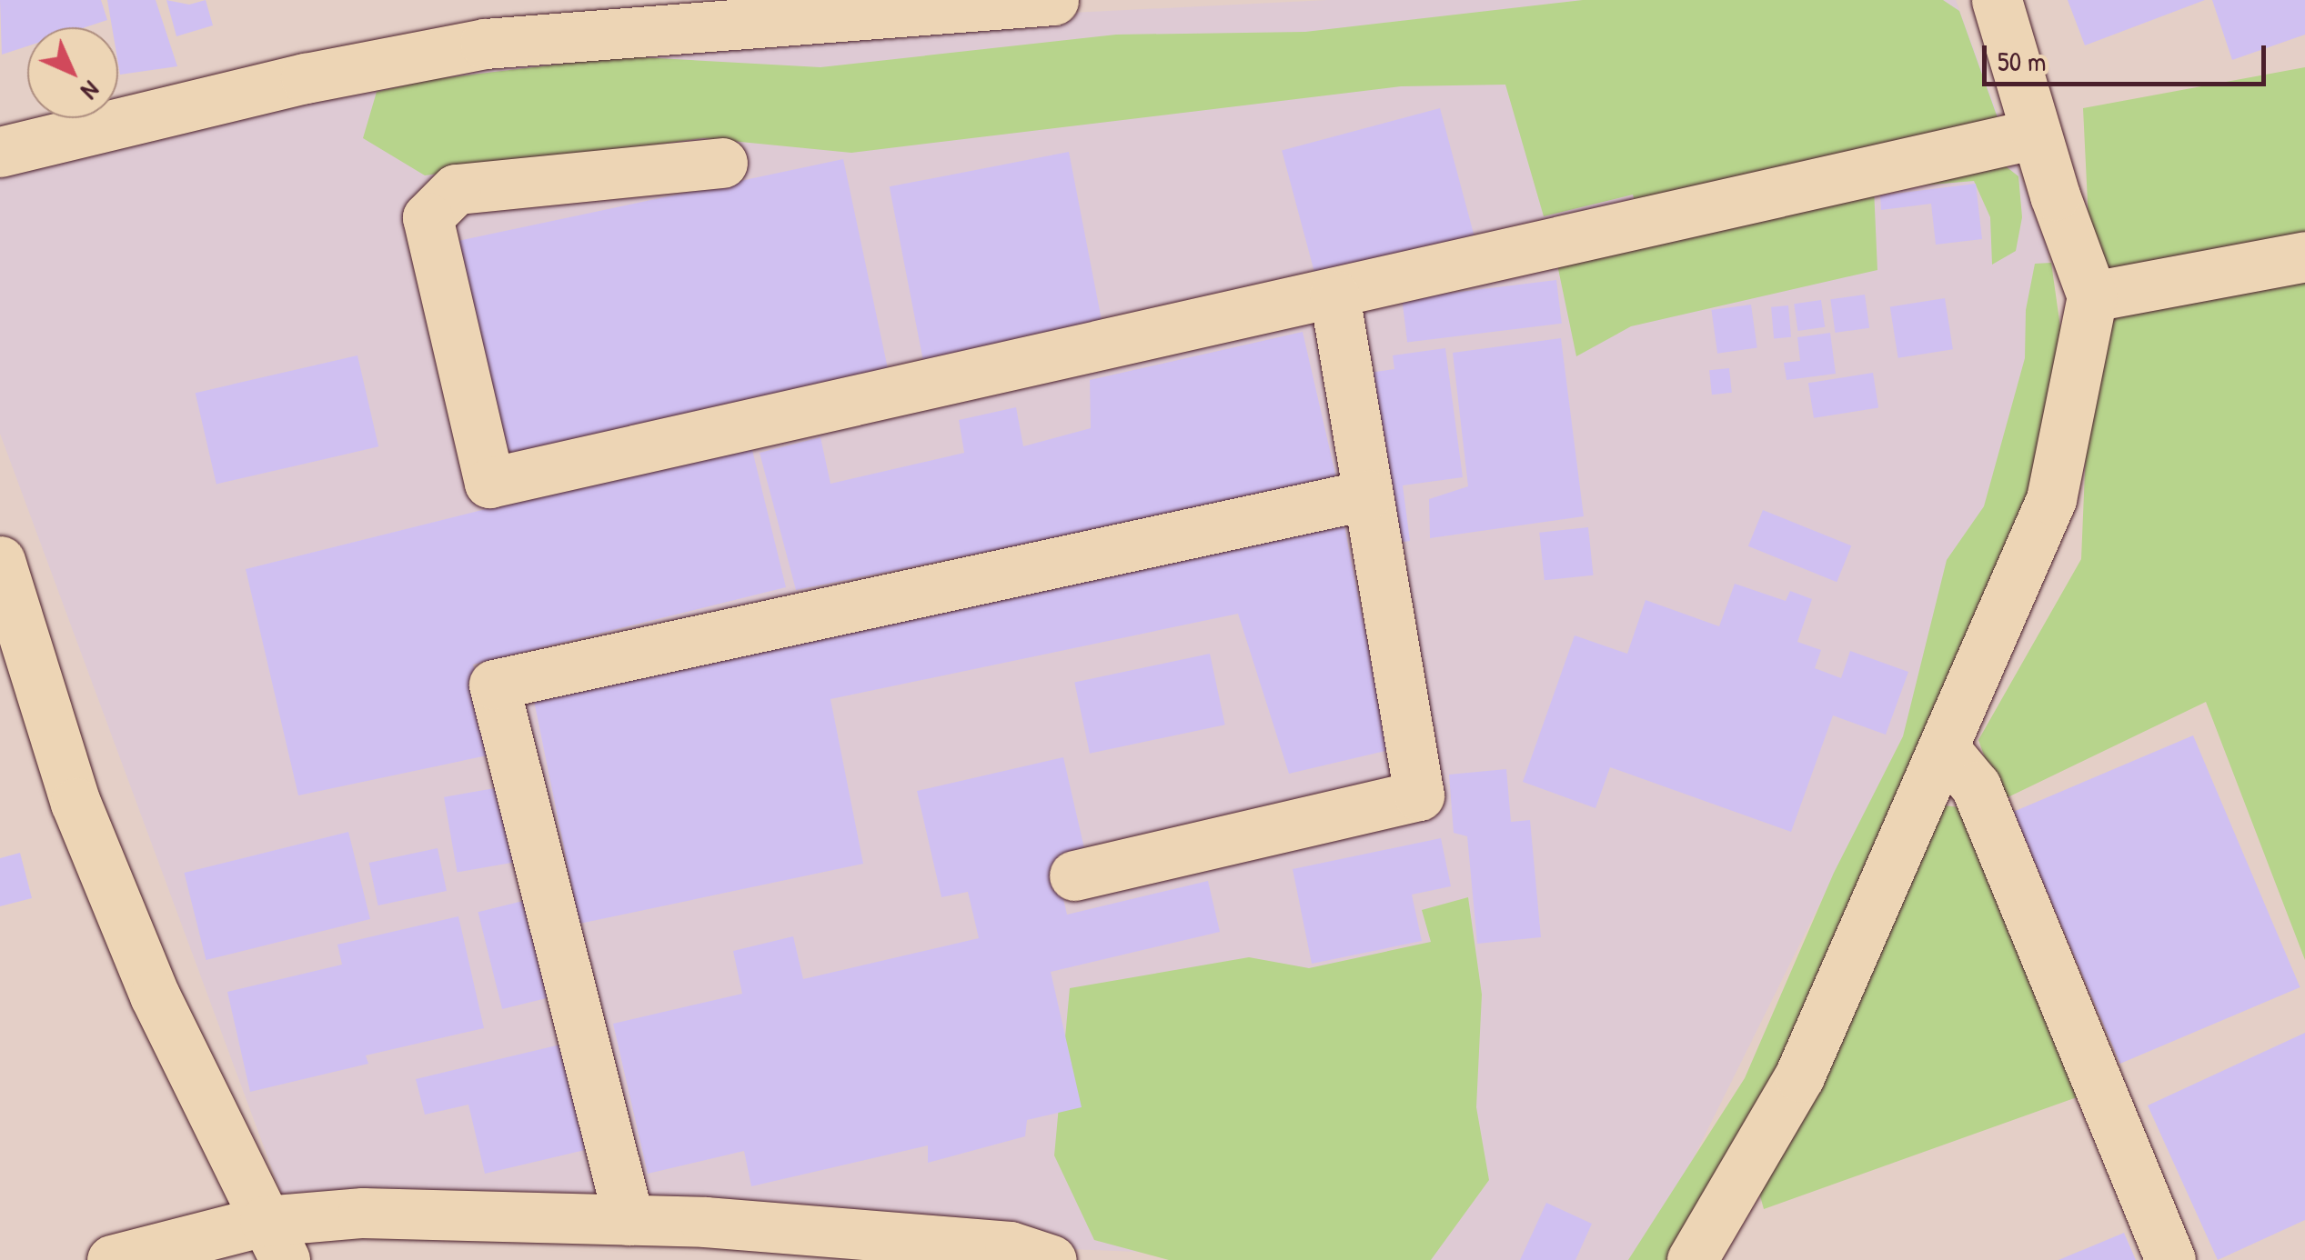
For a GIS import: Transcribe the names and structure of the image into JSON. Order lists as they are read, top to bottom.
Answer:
{
  "scale_bar": "50 m",
  "north": "bottom right"
}
